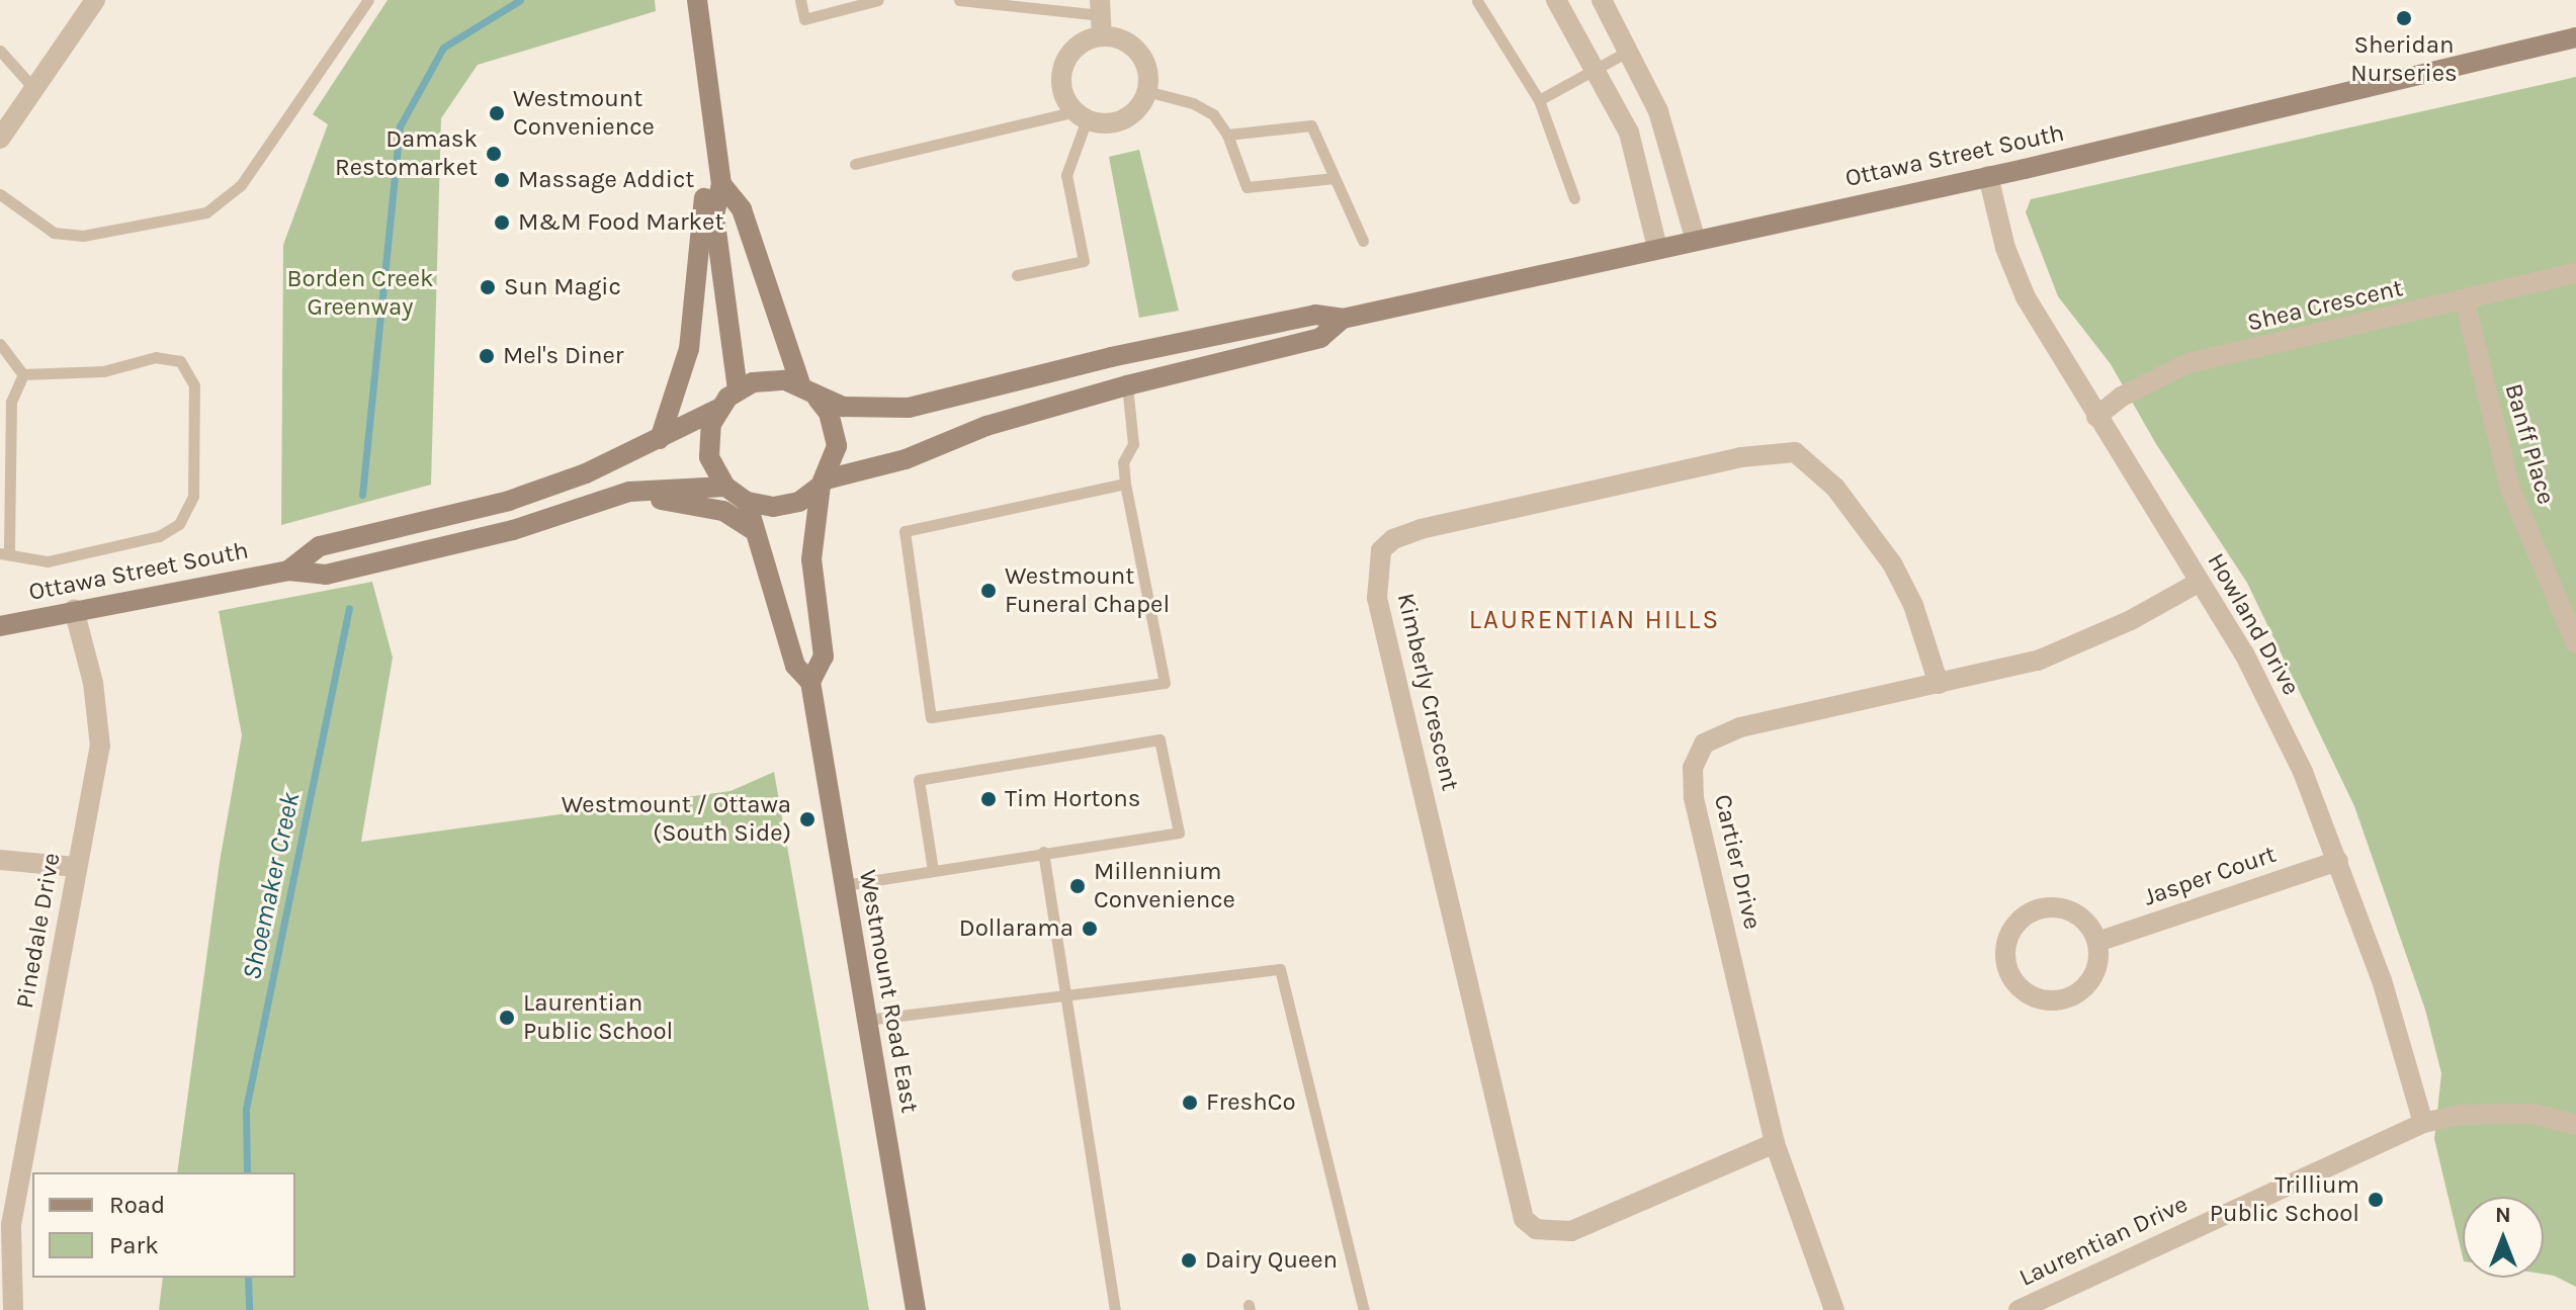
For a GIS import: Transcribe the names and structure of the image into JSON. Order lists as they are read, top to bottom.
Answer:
{
  "streets": {
    "main road": ["Ottawa Street South", "Westmount Road East"],
    "street": [
      "Shea Crescent",
      "Banff Place",
      "Howland Drive",
      "Kimberly Crescent",
      "Cartier Drive",
      "Jasper Court",
      "Pinedale Drive",
      "Laurentian Drive"
    ]
  },
  "crossings": [
    ["Ottawa Street South", "Howland Drive"],
    ["Ottawa Street South", "Pinedale Drive"],
    ["Shea Crescent", "Banff Place"],
    ["Shea Crescent", "Howland Drive"],
    ["Howland Drive", "Cartier Drive"],
    ["Howland Drive", "Jasper Court"],
    ["Howland Drive", "Laurentian Drive"],
    ["Kimberly Crescent", "Cartier Drive"]
  ],
  "districts": ["LAURENTIAN HILLS"],
  "water": ["Shoemaker Creek"],
  "parks": ["Borden Creek Greenway"],
  "places": [
    "Sheridan Nurseries",
    "Westmount Convenience",
    "Damask Restomarket",
    "Massage Addict",
    "M&M Food Market",
    "Sun Magic",
    "Mel's Diner",
    "Westmount Funeral Chapel",
    "Tim Hortons",
    "Westmount / Ottawa (South Side)",
    "Millennium Convenience",
    "Dollarama",
    "Laurentian Public School",
    "FreshCo",
    "Trillium Public School",
    "Dairy Queen"
  ],
  "legend": ["Road", "Park"],
  "north": "top"
}
